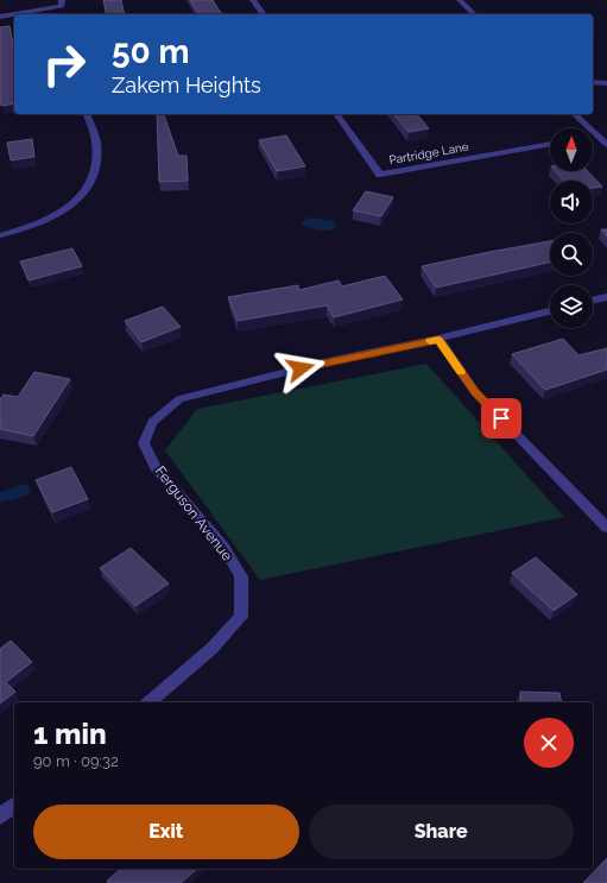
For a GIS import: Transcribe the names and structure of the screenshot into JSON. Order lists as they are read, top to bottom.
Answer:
{
  "streets": {
    "street": ["Partridge Lane", "Ferguson Avenue"]
  },
  "north": "top",
  "page": {
    "turn": ["50 m", "Zakem Heights"],
    "heading": ["1 min", "90 m · 09:32"],
    "buttons": ["Exit", "Share"]
  }
}
